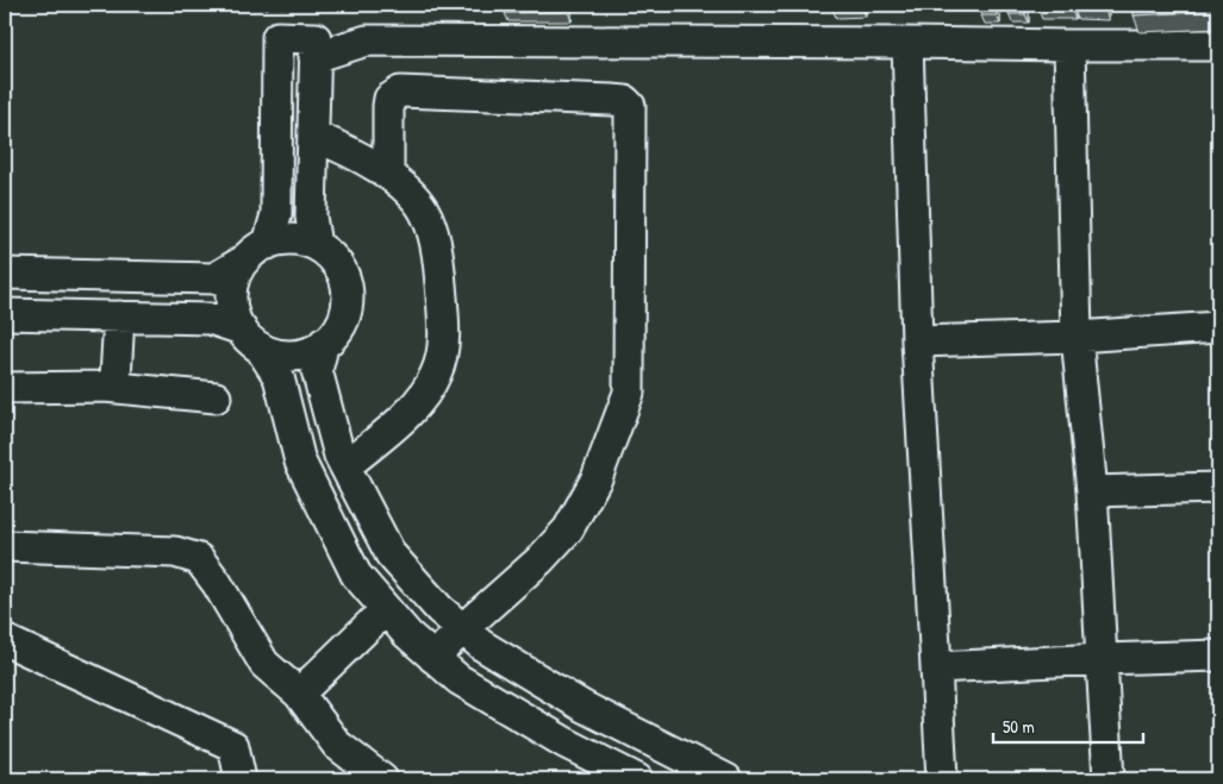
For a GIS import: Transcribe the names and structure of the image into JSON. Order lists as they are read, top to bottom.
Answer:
{
  "scale_bar": "50 m"
}
